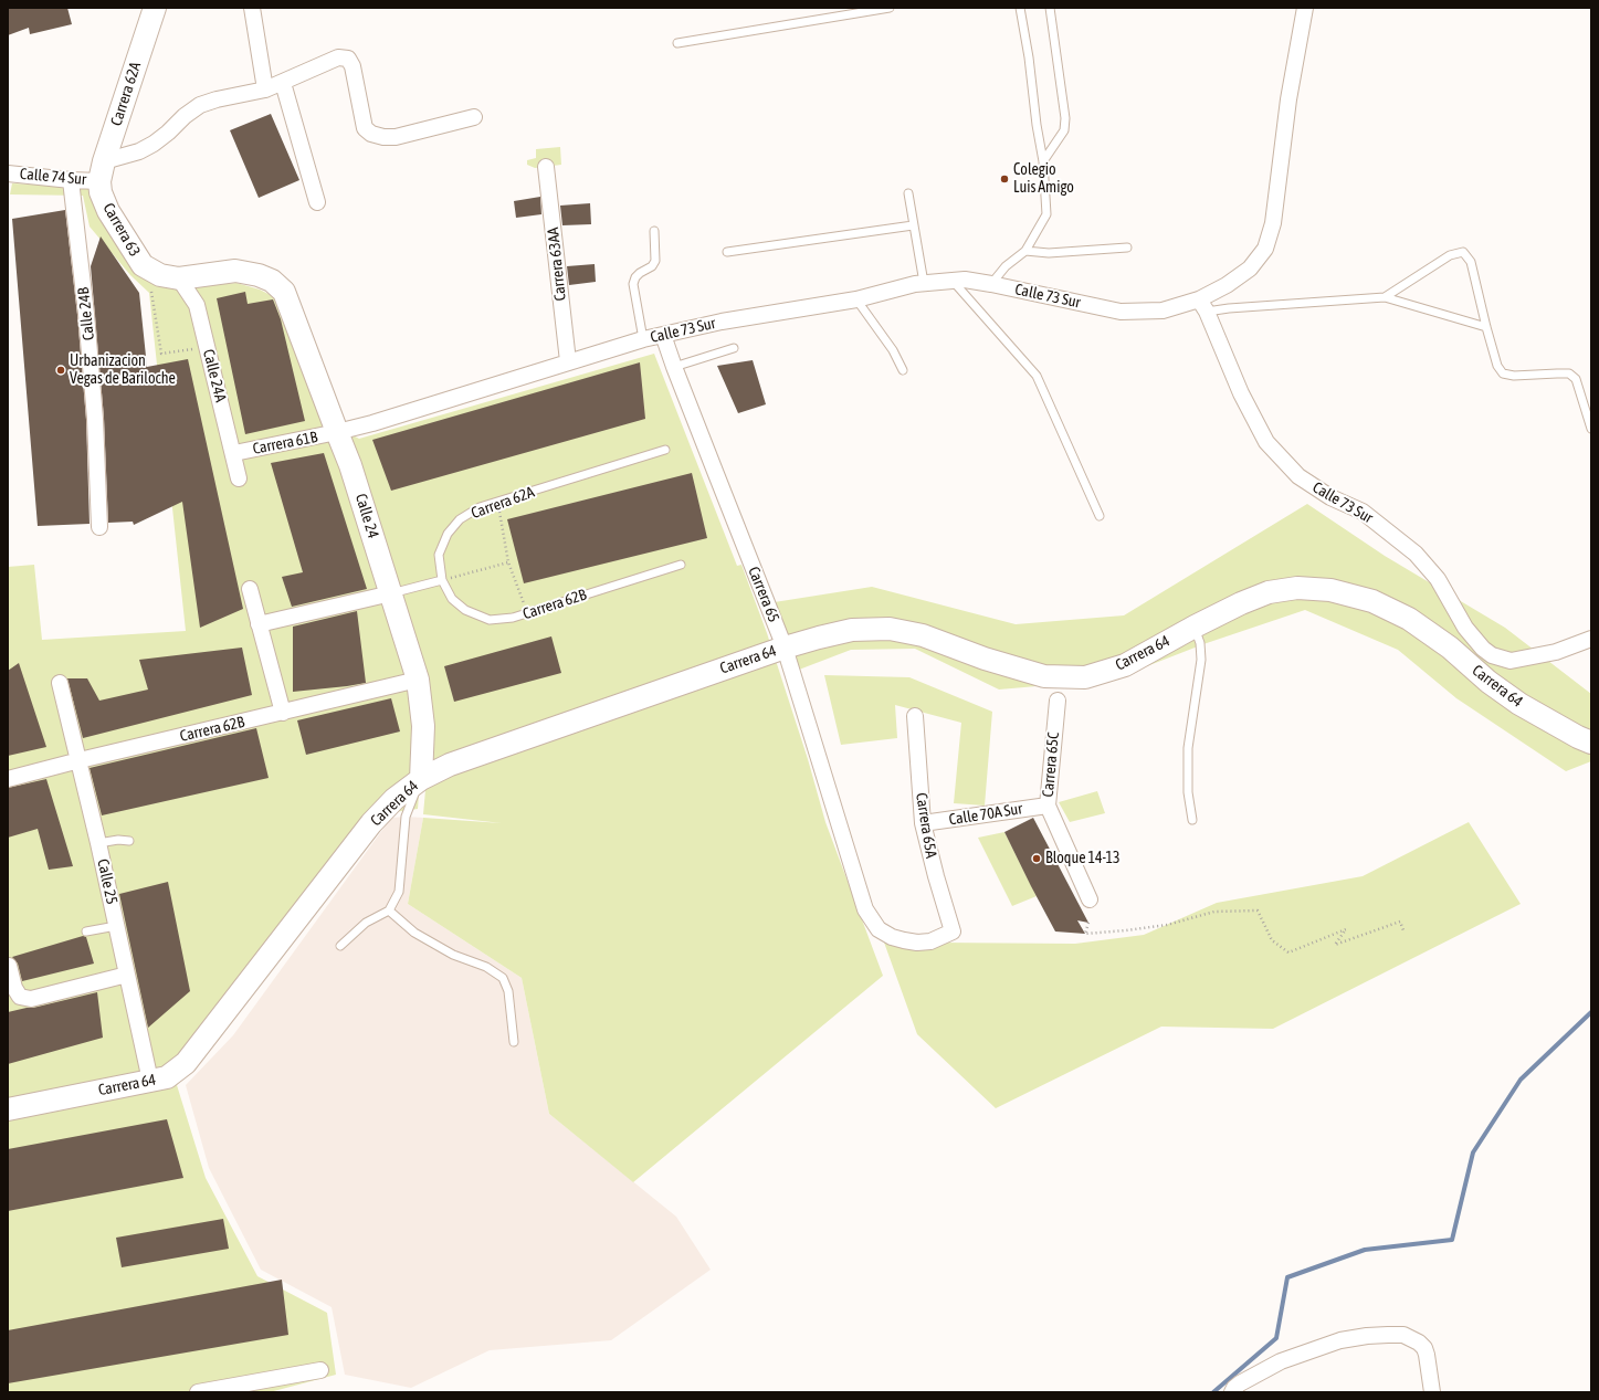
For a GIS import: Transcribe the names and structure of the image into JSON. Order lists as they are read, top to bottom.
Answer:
{
  "streets": {
    "street": [
      "Carrera 62A",
      "Calle 74 Sur",
      "Carrera 63",
      "Carrera 63AA",
      "Calle 73 Sur",
      "Calle 24B",
      "Calle 24A",
      "Carrera 61B",
      "Calle 24",
      "Carrera 65",
      "Carrera 62B",
      "Carrera 64",
      "Carrera 65C",
      "Calle 70A Sur",
      "Carrera 65A",
      "Calle 25"
    ]
  },
  "crossings": [
    ["Carrera 62A", "Calle 74 Sur"],
    ["Carrera 62A", "Carrera 63"],
    ["Carrera 62A", "Carrera 62B"],
    ["Calle 74 Sur", "Carrera 63"],
    ["Calle 74 Sur", "Calle 24B"],
    ["Carrera 63", "Calle 24A"],
    ["Carrera 63", "Calle 24"],
    ["Carrera 63AA", "Calle 73 Sur"],
    ["Calle 73 Sur", "Carrera 61B"],
    ["Calle 73 Sur", "Calle 24"],
    ["Calle 73 Sur", "Carrera 65"],
    ["Calle 24A", "Carrera 61B"],
    ["Carrera 61B", "Calle 24"],
    ["Calle 24", "Carrera 62B"],
    ["Calle 24", "Carrera 64"],
    ["Carrera 65", "Carrera 64"],
    ["Carrera 65", "Carrera 65A"],
    ["Carrera 62B", "Calle 25"],
    ["Carrera 64", "Calle 25"],
    ["Carrera 65C", "Calle 70A Sur"],
    ["Calle 70A Sur", "Carrera 65A"]
  ],
  "places": ["Colegio Luis Amigo", "Urbanizacion Vegas de Bariloche", "Bloque 14-13"]
}
